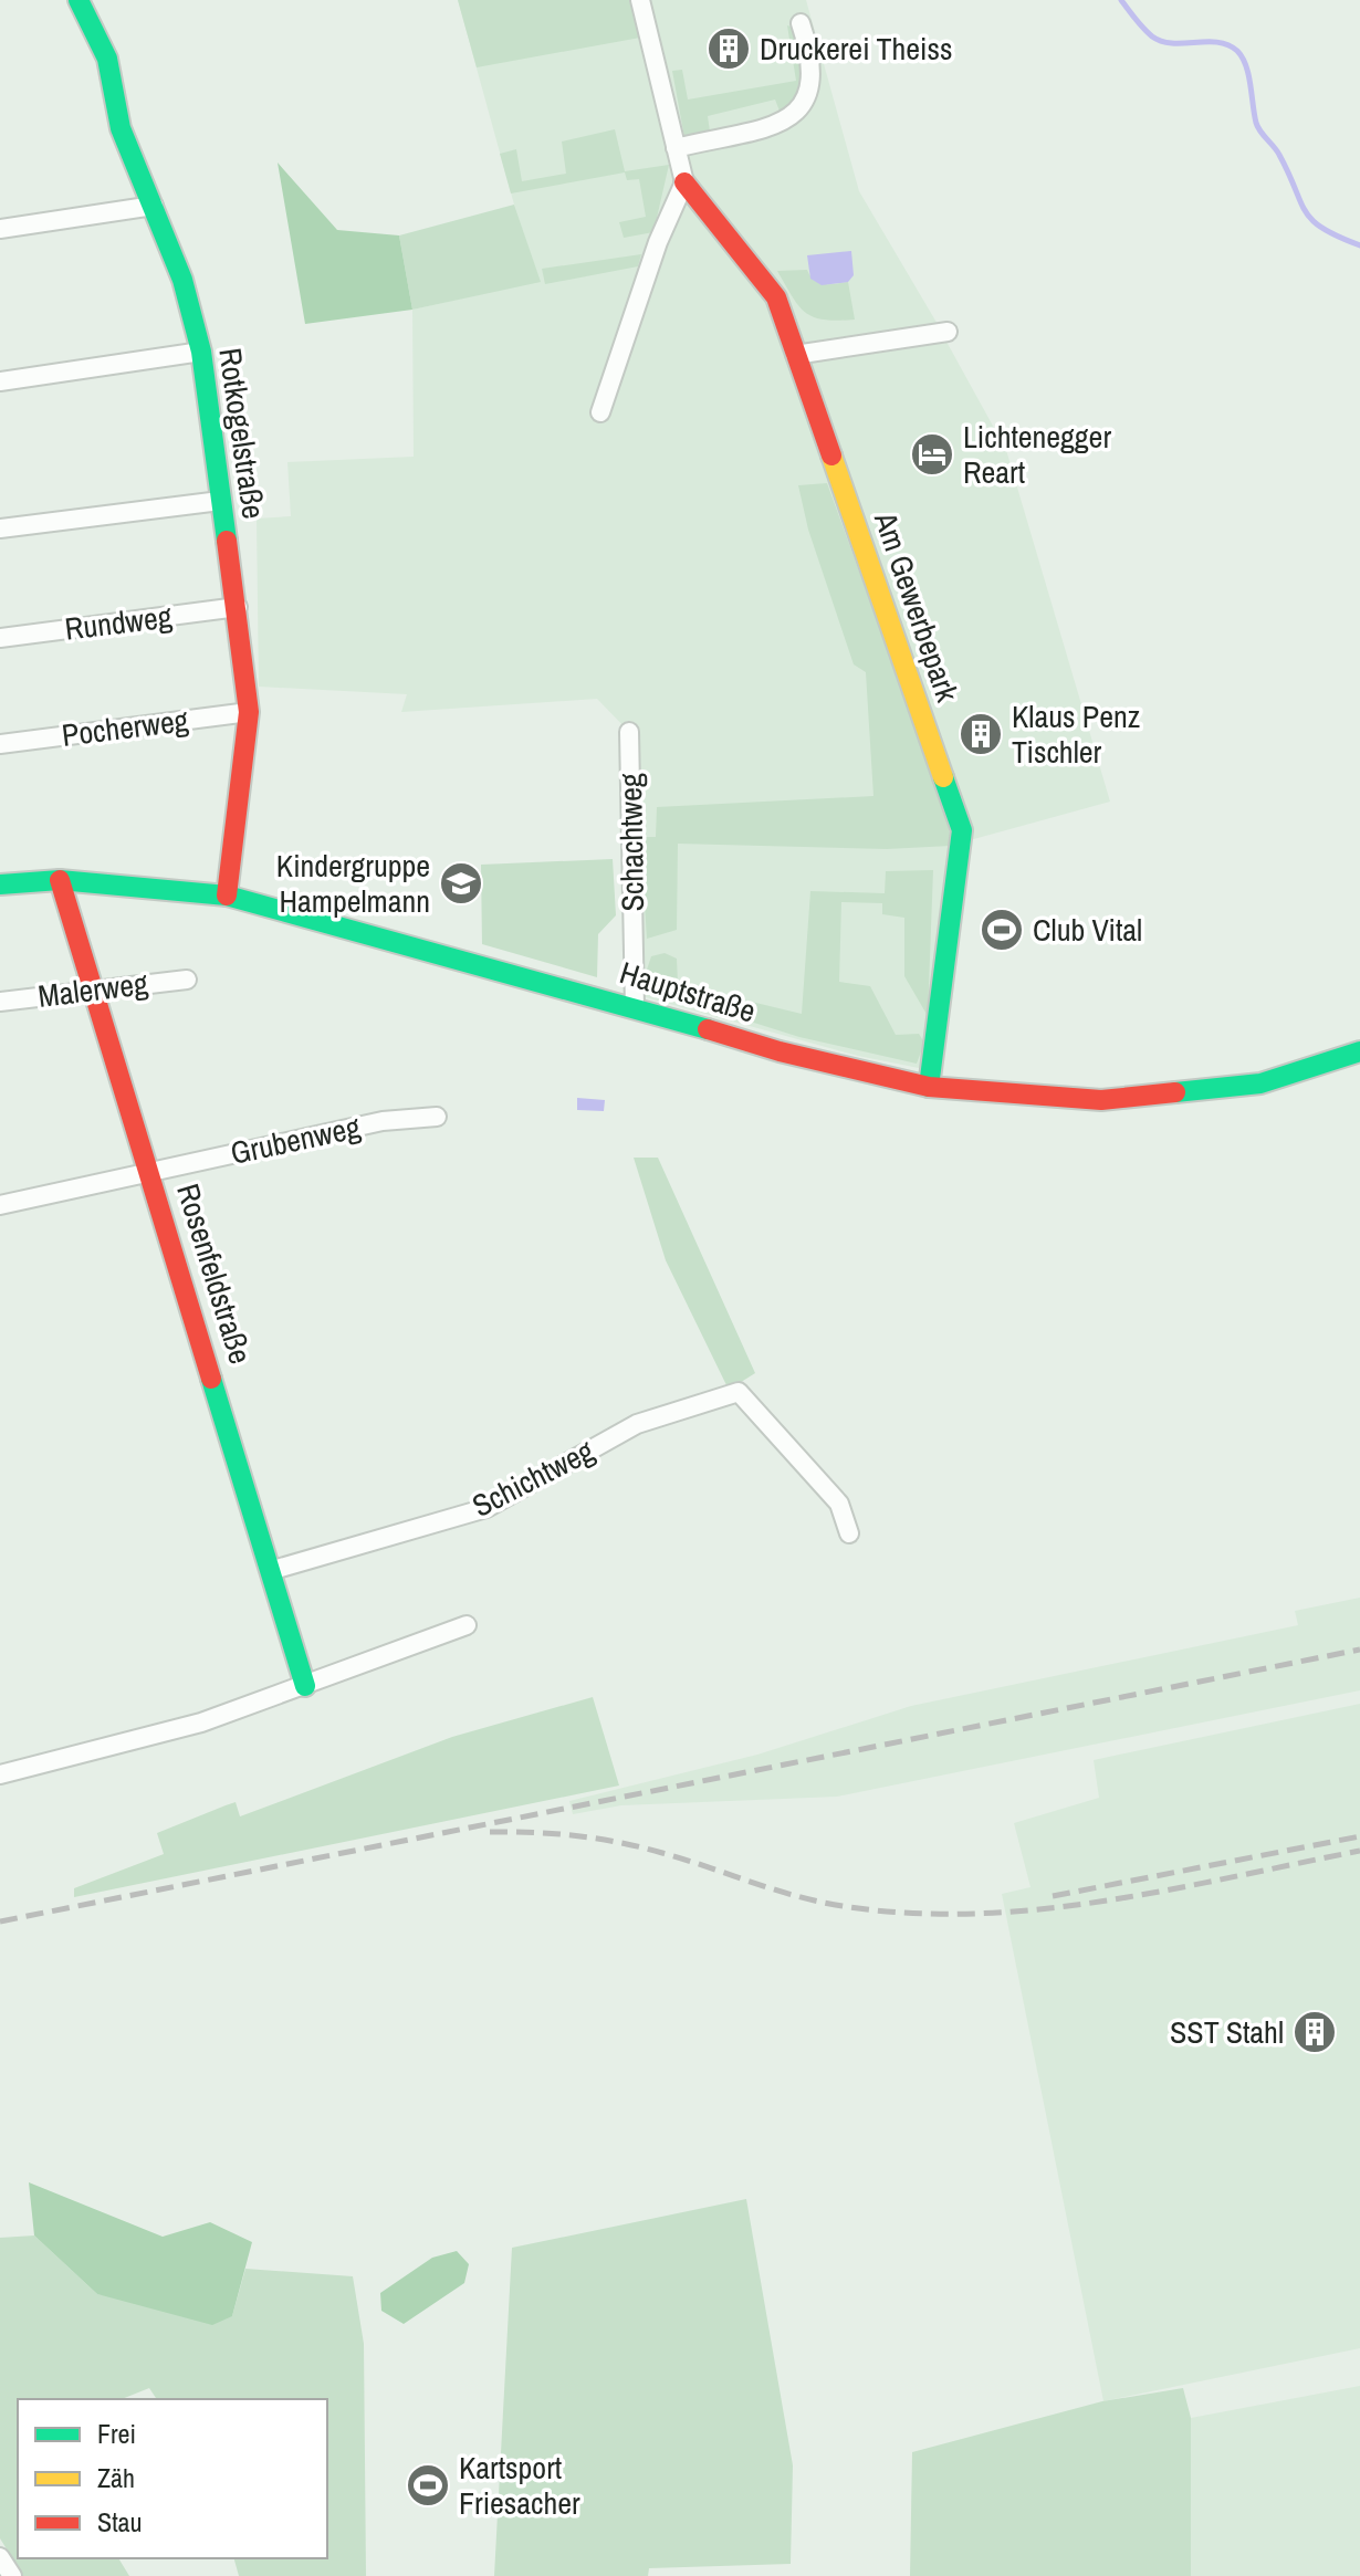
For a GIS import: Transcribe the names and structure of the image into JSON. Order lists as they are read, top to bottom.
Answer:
{
  "streets": {
    "street": [
      "Rotkogelstraße",
      "Am Gewerbepark",
      "Rundweg",
      "Pocherweg",
      "Schachtweg",
      "Malerweg",
      "Hauptstraße",
      "Grubenweg",
      "Rosenfeldstraße",
      "Schichtweg"
    ]
  },
  "crossings": [
    ["Rotkogelstraße", "Rundweg"],
    ["Rotkogelstraße", "Pocherweg"],
    ["Rotkogelstraße", "Hauptstraße"],
    ["Am Gewerbepark", "Hauptstraße"],
    ["Schachtweg", "Hauptstraße"],
    ["Malerweg", "Rosenfeldstraße"],
    ["Hauptstraße", "Rosenfeldstraße"],
    ["Grubenweg", "Rosenfeldstraße"],
    ["Rosenfeldstraße", "Schichtweg"]
  ],
  "places": {
    "building": ["Druckerei Theiss", "Klaus Penz Tischler", "SST Stahl"],
    "hotel": ["Lichtenegger Reart"],
    "school or university": ["Kindergruppe Hampelmann"],
    "sports": ["Club Vital", "Kartsport Friesacher"]
  },
  "legend": ["Frei", "Zäh", "Stau"]
}
